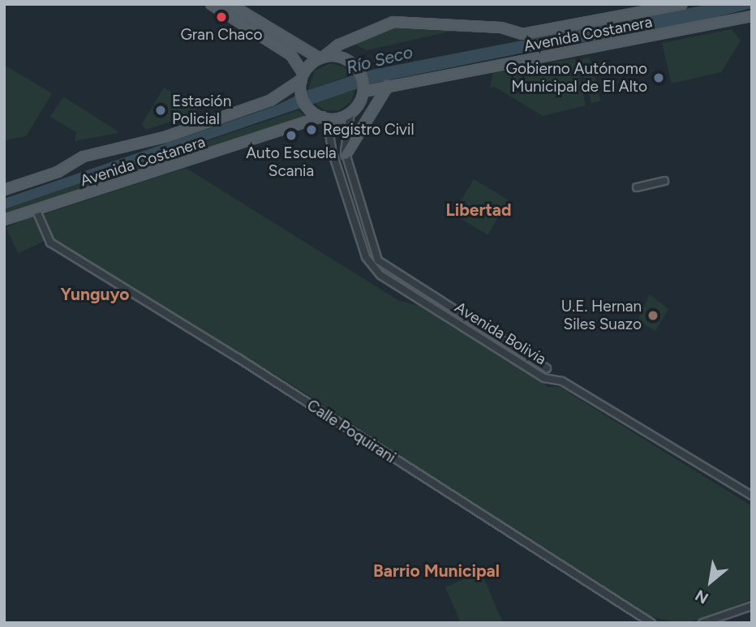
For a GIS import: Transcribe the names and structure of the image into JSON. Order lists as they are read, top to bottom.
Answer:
{
  "streets": {
    "main road": ["Avenida Costanera"],
    "street": ["Avenida Bolivia", "Calle Poquirani"]
  },
  "crossings": [
    ["Avenida Costanera", "Avenida Bolivia"],
    ["Avenida Costanera", "Calle Poquirani"]
  ],
  "districts": ["Libertad", "Yunguyo", "Barrio Municipal"],
  "water": ["Río Seco"],
  "places": [
    "Gran Chaco",
    "Gobierno Autónomo Municipal de El Alto",
    "Estación Policial",
    "Registro Civil",
    "Auto Escuela Scania",
    "U.E. Hernan Siles Suazo"
  ],
  "north": "bottom left"
}
